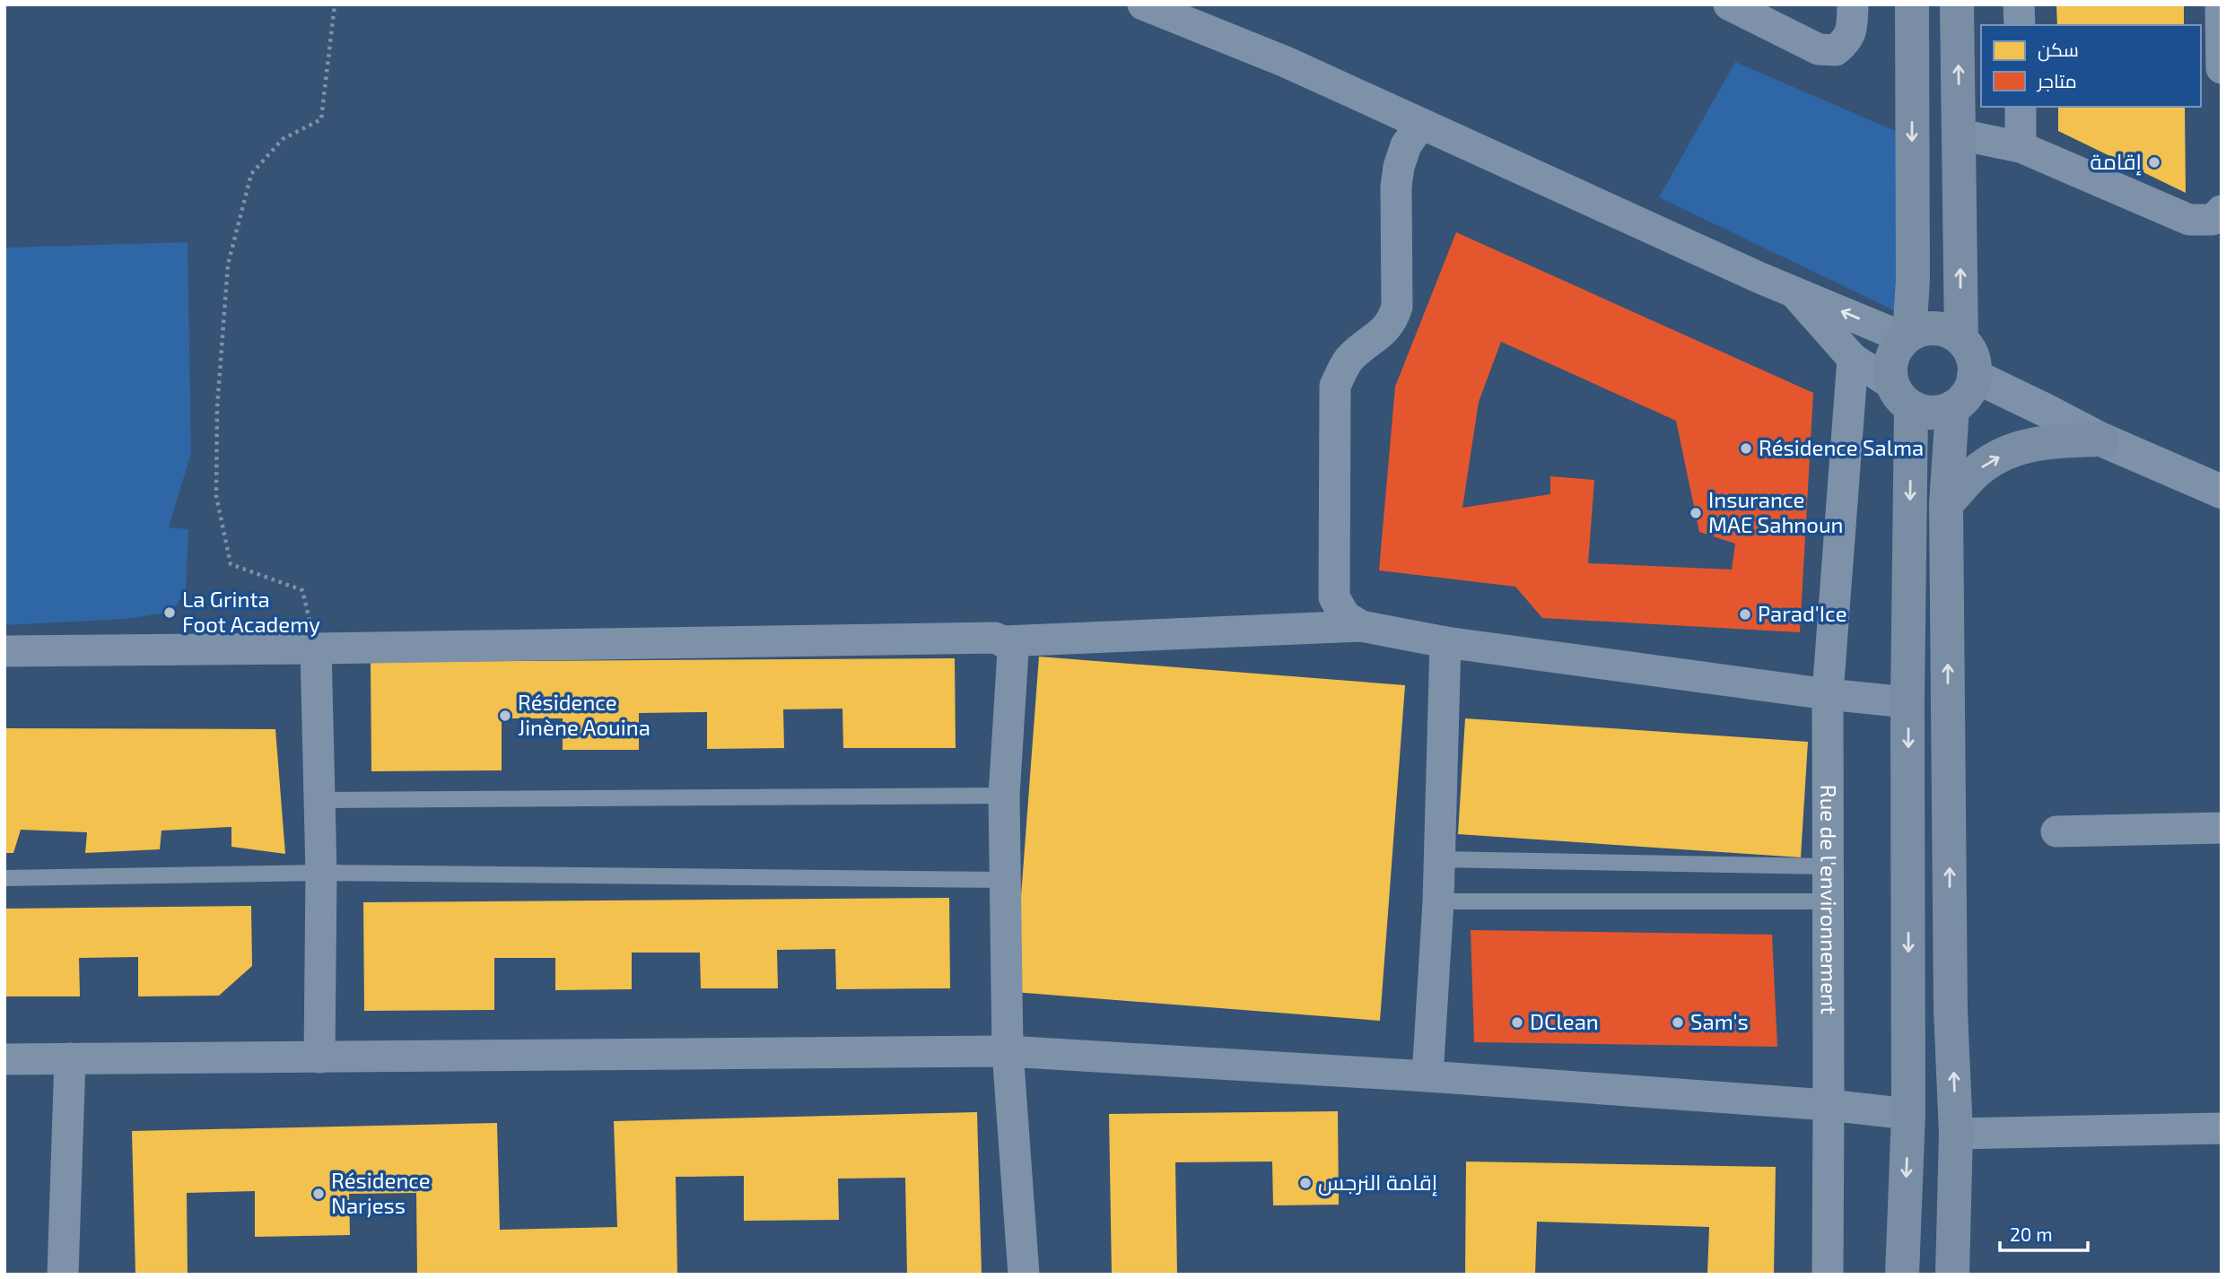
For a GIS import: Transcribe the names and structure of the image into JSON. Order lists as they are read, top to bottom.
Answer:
{
  "streets": {
    "street": ["Rue de l'environnement"]
  },
  "places": [
    "إقامة",
    "Résidence Salma",
    "Insurance MAE Sahnoun",
    "La Grinta Foot Academy",
    "Parad'Ice",
    "Résidence Jinène Aouina",
    "DClean",
    "Sam's",
    "إقامة النرجس",
    "Résidence Narjess"
  ],
  "legend": ["سكن", "متاجر"],
  "scale_bar": "20 m"
}
